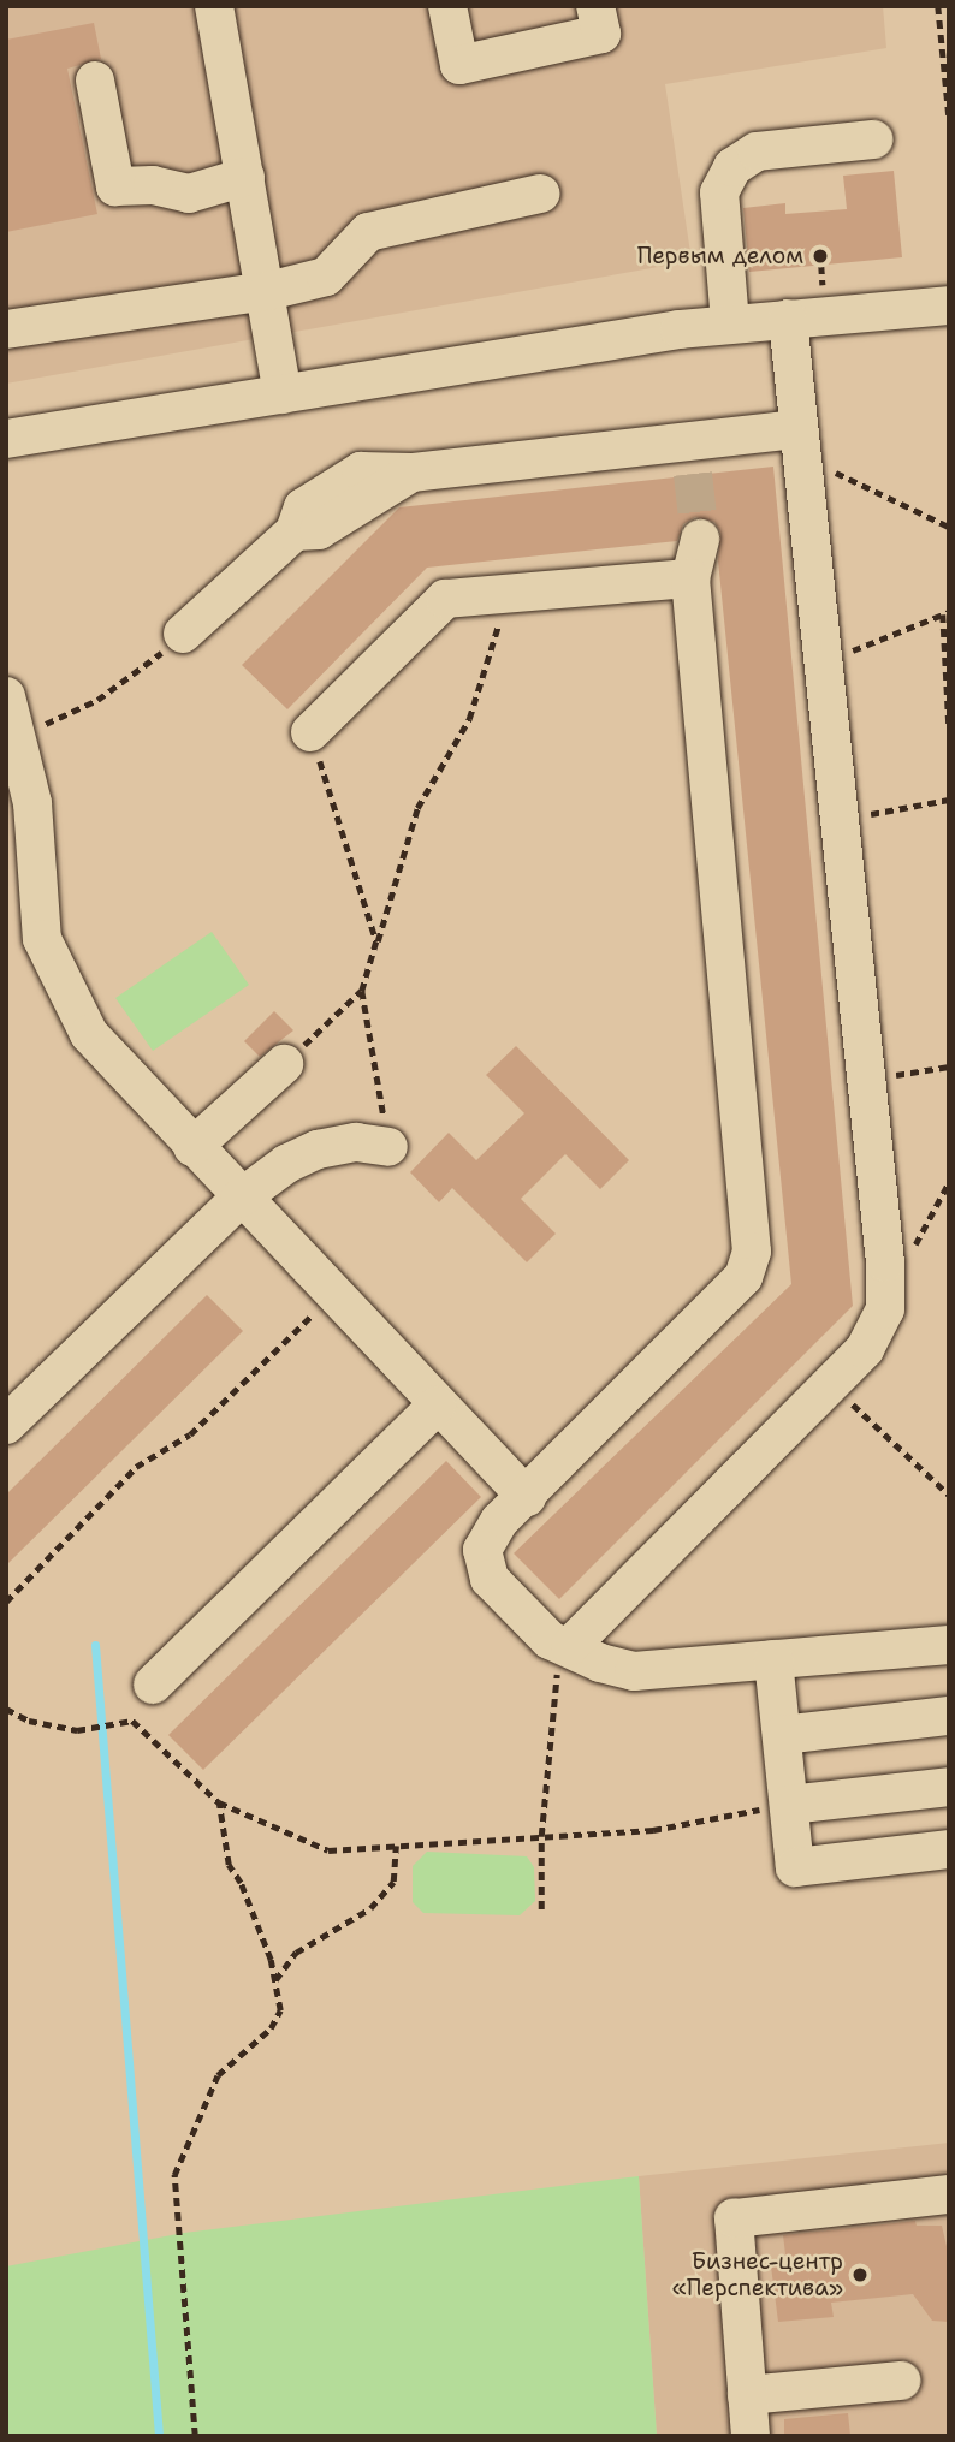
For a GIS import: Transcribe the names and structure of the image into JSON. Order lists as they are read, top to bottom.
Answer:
{
  "places": ["Первым делом", "Бизнес-центр «Перспектива»"]
}
